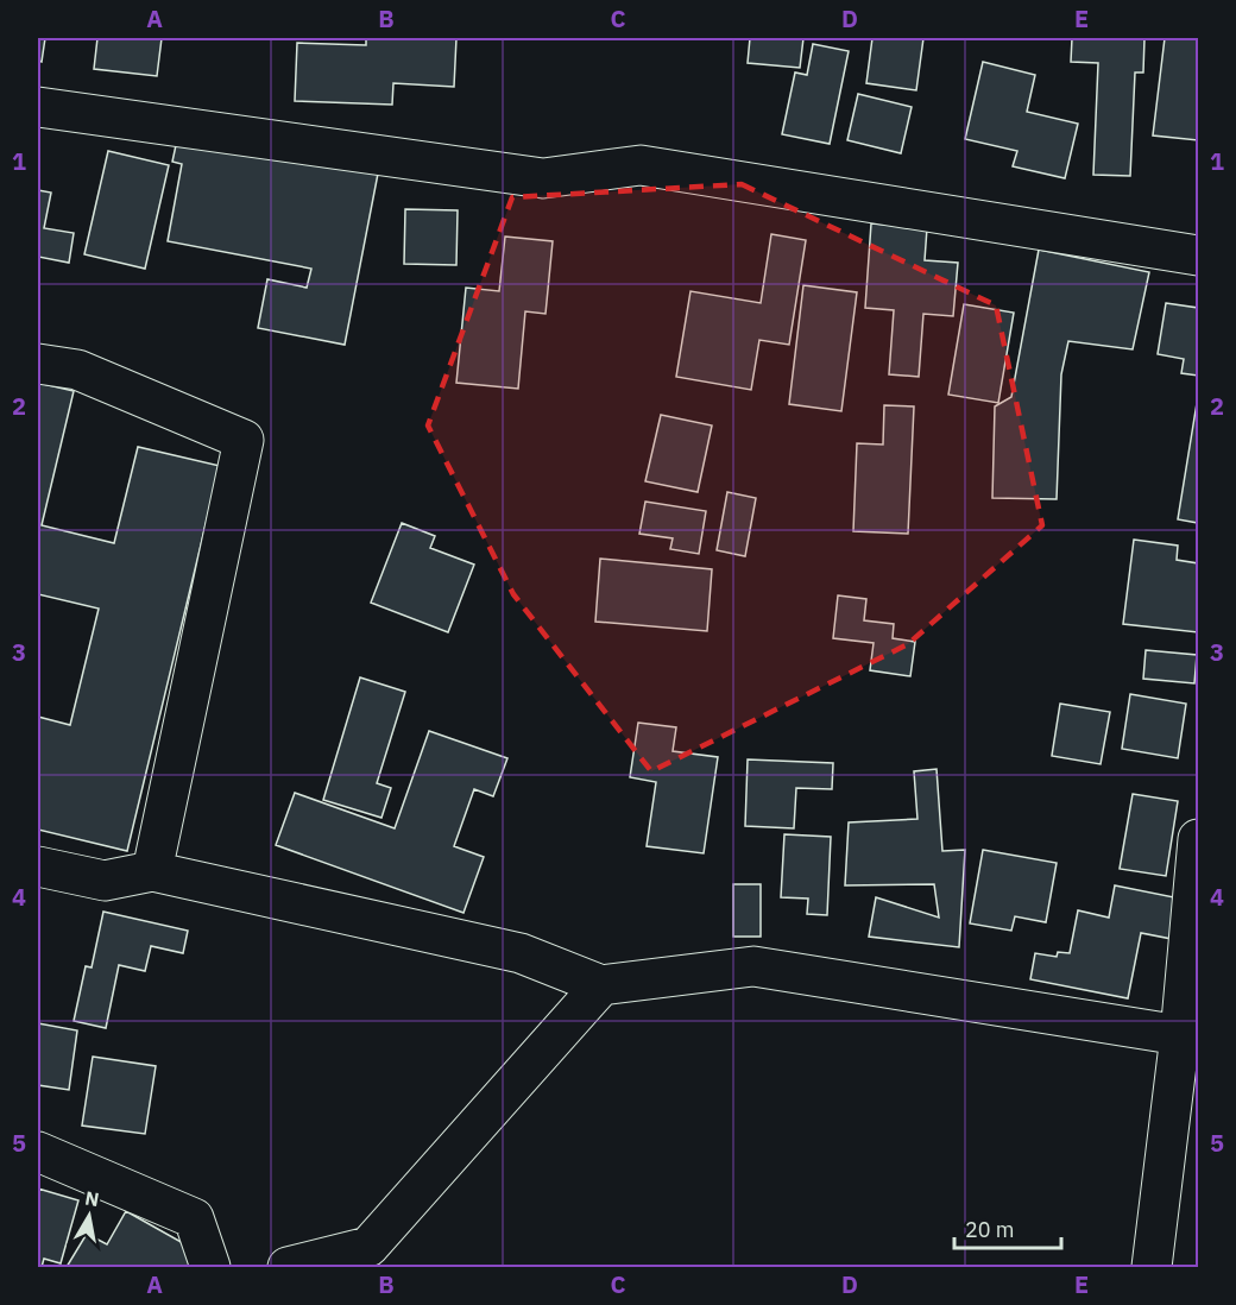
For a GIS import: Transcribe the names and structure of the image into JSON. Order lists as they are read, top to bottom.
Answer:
{
  "scale_bar": "20 m",
  "north": "top",
  "grid": {
    "columns": [
      "A",
      "B",
      "C",
      "D",
      "E"
    ],
    "rows": [
      "1",
      "2",
      "3",
      "4",
      "5"
    ]
  }
}
